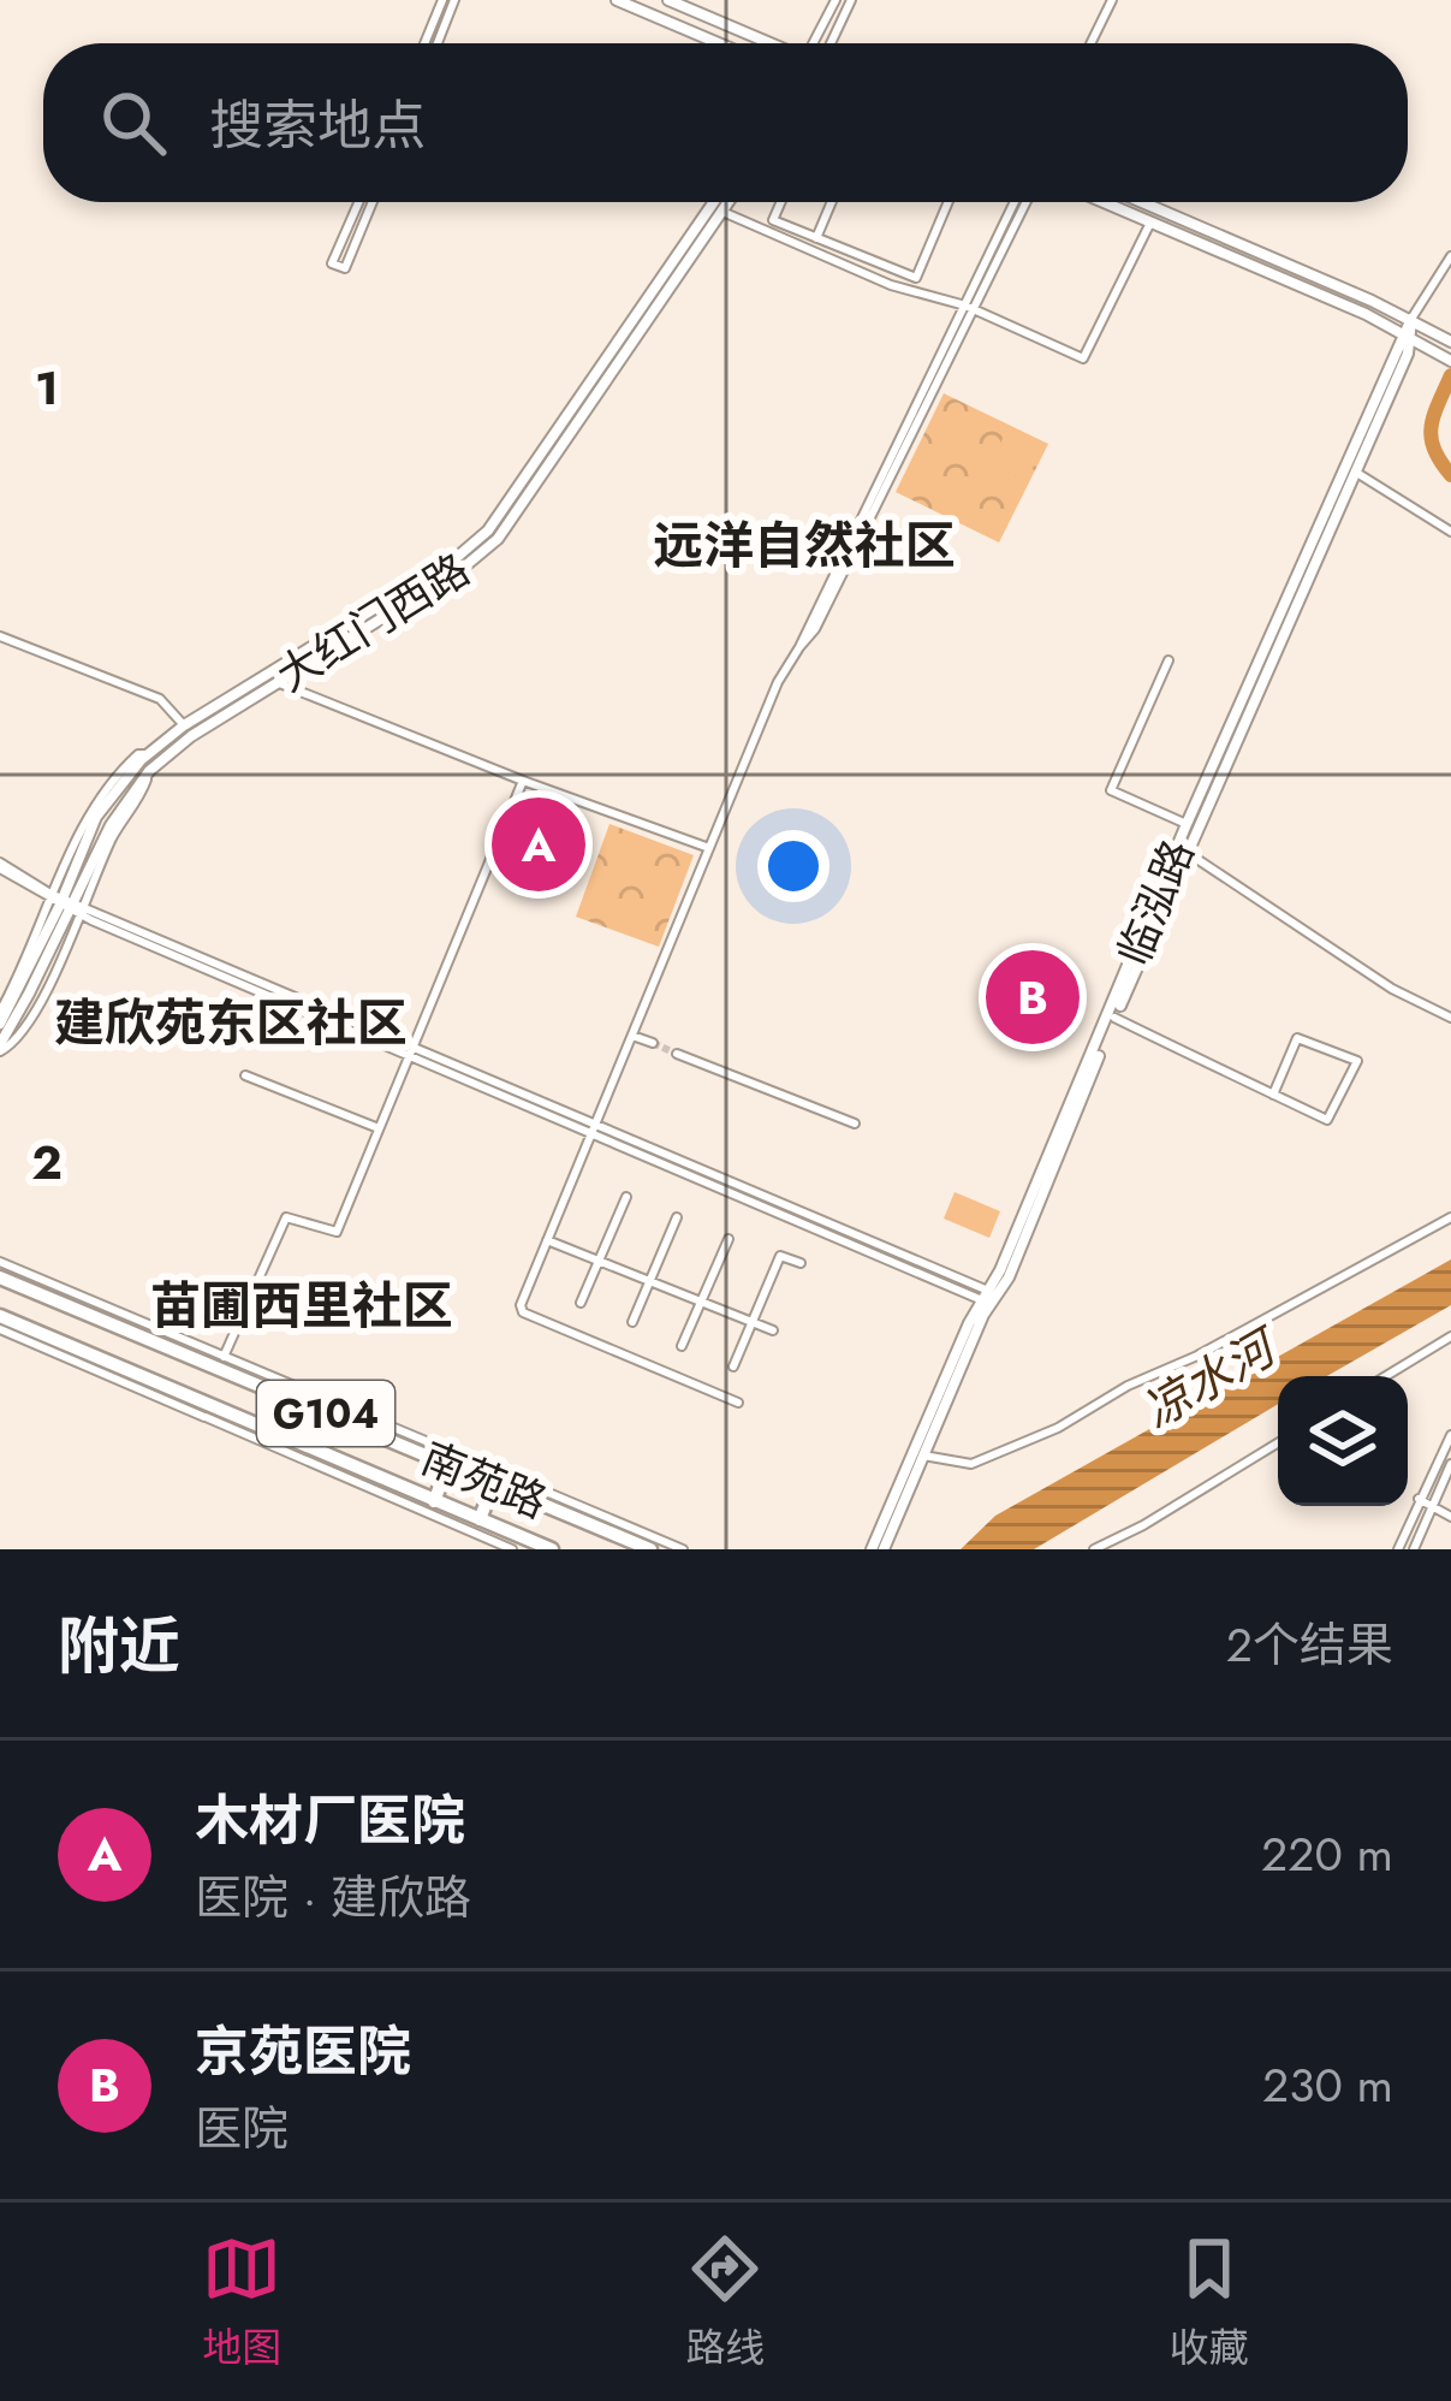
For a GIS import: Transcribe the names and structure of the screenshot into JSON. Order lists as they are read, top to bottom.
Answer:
{
  "streets": {
    "highway": ["G104", "南苑路"],
    "main road": ["大红门西路", "临泓路"]
  },
  "districts": ["远洋自然社区", "建欣苑东区社区", "苗圃西里社区"],
  "water": ["凉水河"],
  "page": {
    "search": "搜索地点",
    "pins": ["A", "B"],
    "heading": ["附近", "2个结果"],
    "list": [
      {
        "mark": "A",
        "name": "木材厂医院",
        "note": "医院 · 建欣路",
        "value": "220 m"
      },
      {
        "mark": "B",
        "name": "京苑医院",
        "note": "医院",
        "value": "230 m"
      }
    ],
    "nav": ["地图", "路线", "收藏"]
  },
  "grid": {
    "rows": ["1", "2"]
  }
}
